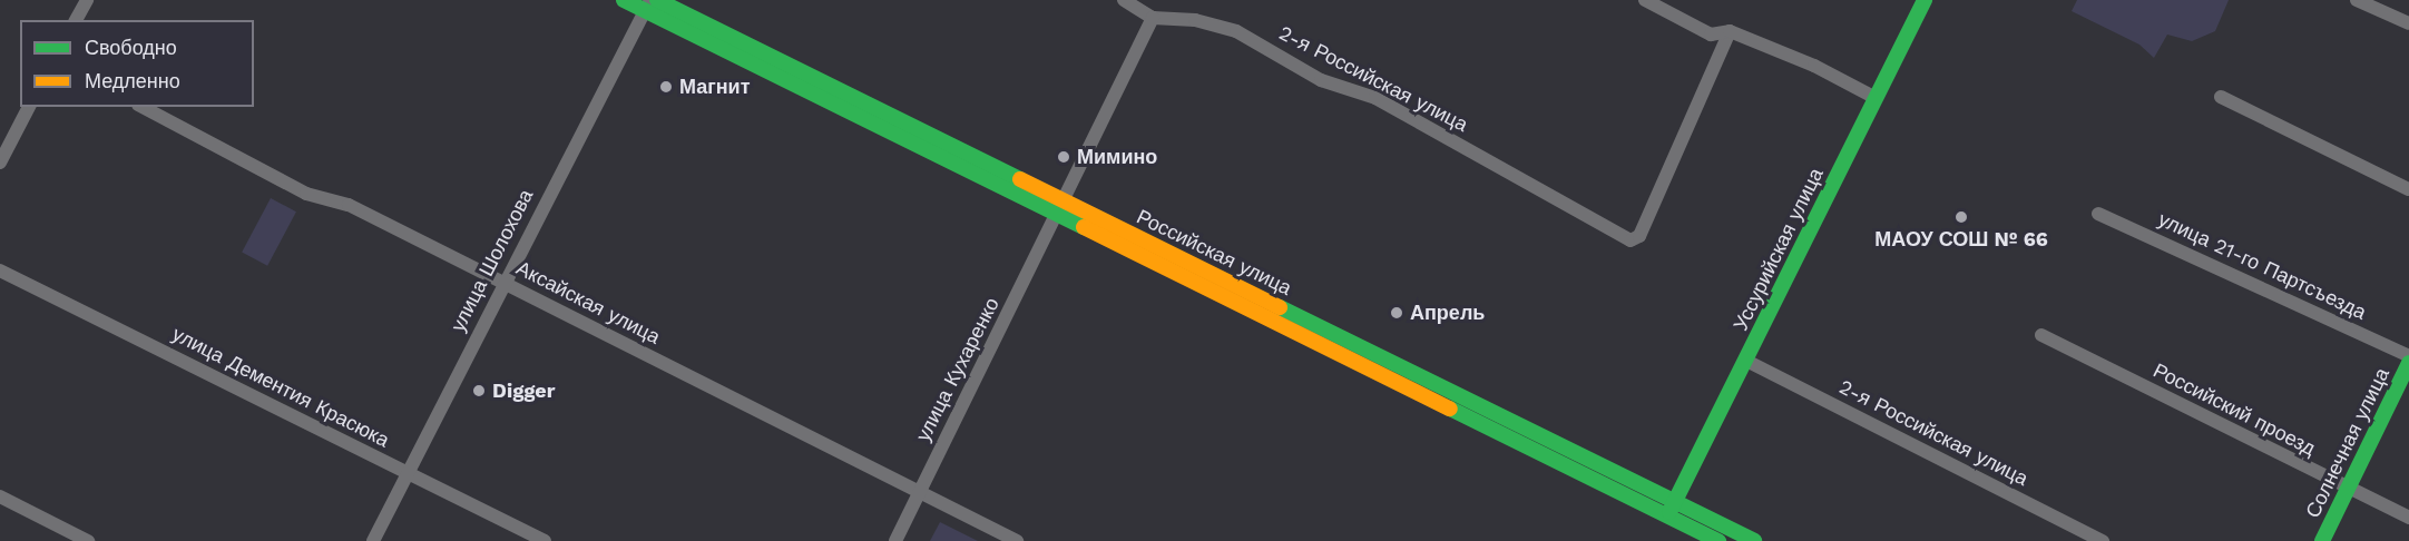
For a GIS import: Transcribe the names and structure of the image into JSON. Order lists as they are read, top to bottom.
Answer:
{
  "streets": {
    "main road": ["Уссурийская улица", "Российская улица", "Солнечная улица"],
    "street": [
      "2-я Российская улица",
      "улица Шолохова",
      "улица 21-го Партсъезда",
      "Аксайская улица",
      "улица Кухаренко",
      "улица Дементия Красюка",
      "Российский проезд"
    ]
  },
  "crossings": [
    ["2-я Российская улица", "Уссурийская улица"],
    ["Уссурийская улица", "Российская улица"],
    ["Российская улица", "улица Шолохова"],
    ["Российская улица", "улица Кухаренко"],
    ["улица Шолохова", "Аксайская улица"],
    ["улица Шолохова", "улица Дементия Красюка"],
    ["Аксайская улица", "улица Кухаренко"],
    ["Российский проезд", "Солнечная улица"]
  ],
  "places": [
    "Магнит",
    "Мимино",
    "МАОУ СОШ № 66",
    "Апрель",
    "Digger"
  ],
  "legend": ["Свободно", "Медленно"]
}
